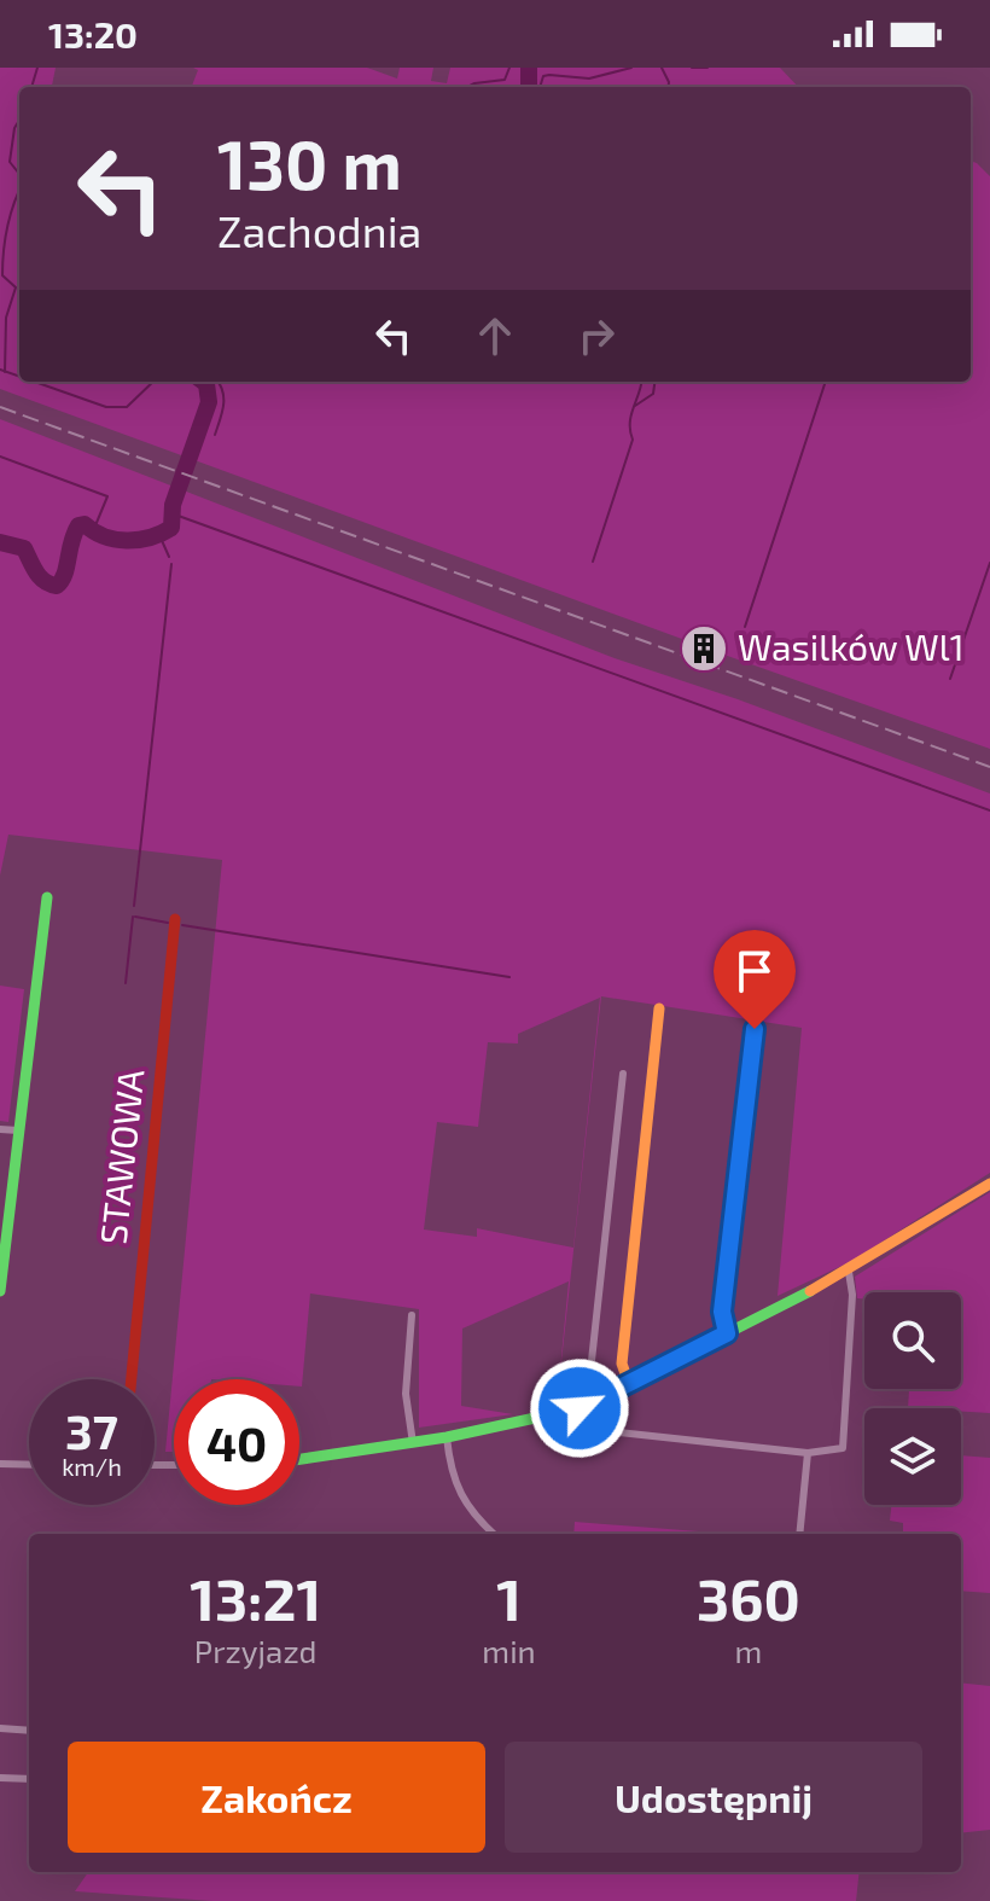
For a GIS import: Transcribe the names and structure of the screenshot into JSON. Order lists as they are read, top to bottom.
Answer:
{
  "streets": {
    "street": ["STAWOWA"]
  },
  "places": {
    "building": ["Wasilków Wl1"]
  },
  "page": {
    "status": "13:20",
    "turn": ["130 m", "Zachodnia"],
    "speed": "37 km/h",
    "limit": "40",
    "eta": [
      "13:21",
      "Przyjazd",
      "1",
      "min",
      "360",
      "m"
    ],
    "buttons": ["Zakończ", "Udostępnij"]
  }
}
